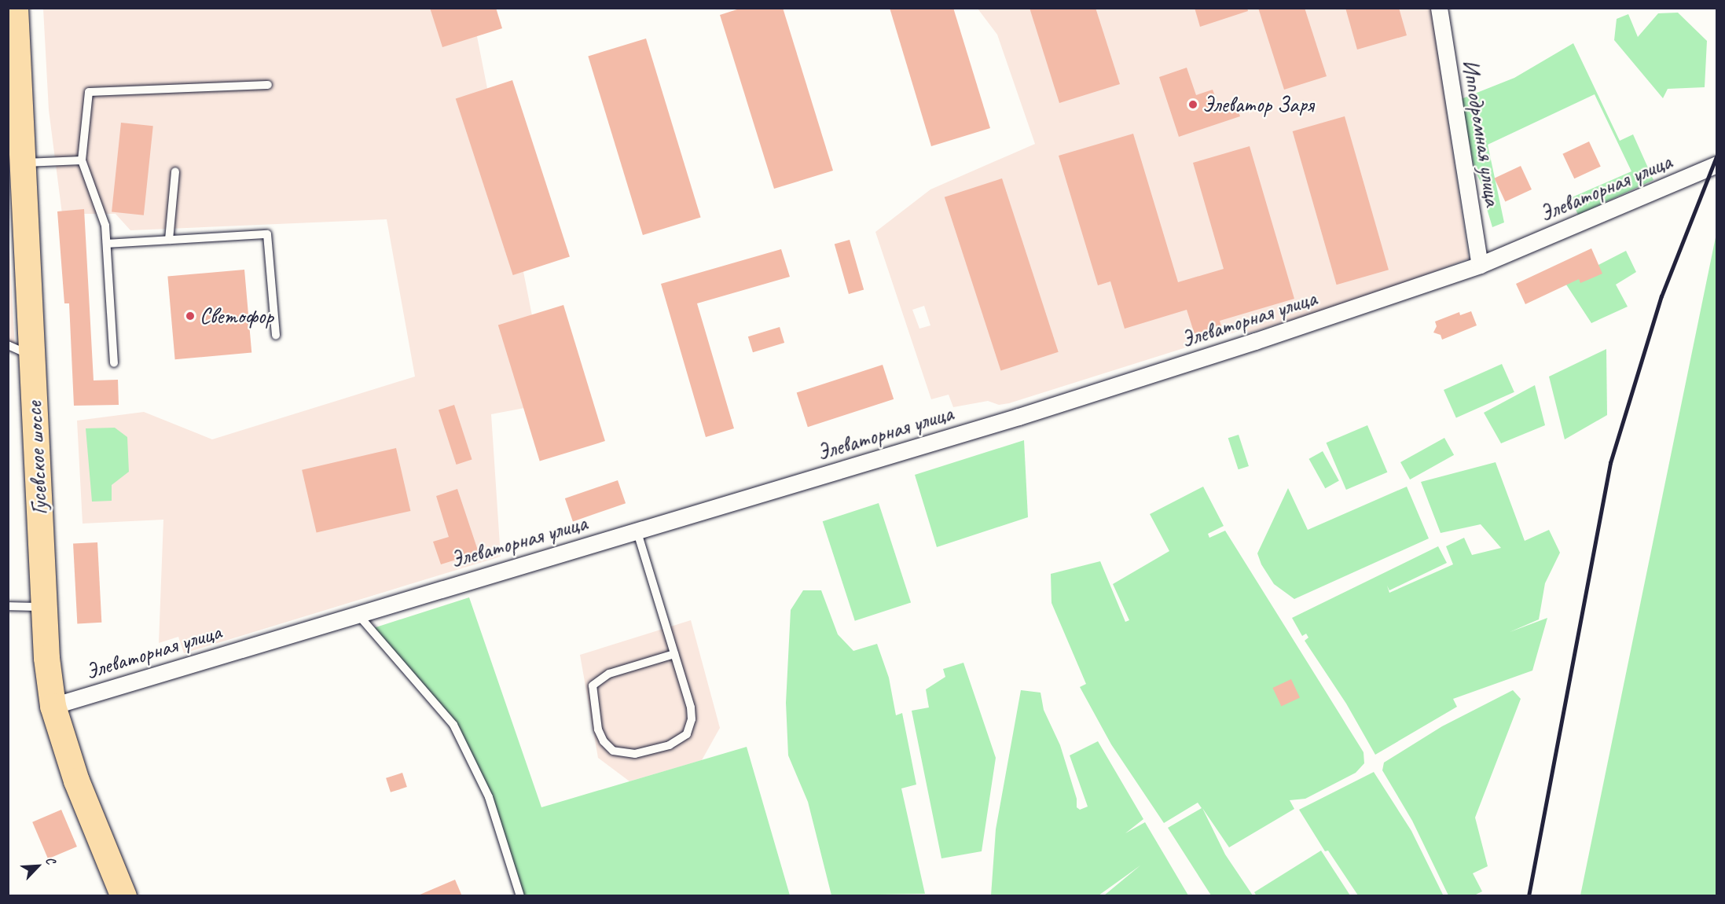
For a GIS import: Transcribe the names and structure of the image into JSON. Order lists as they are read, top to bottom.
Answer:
{
  "streets": {
    "highway": ["Гусевское шоссе"],
    "street": ["Ипподромная улица", "Элеваторная улица"]
  },
  "crossings": [
    ["Ипподромная улица", "Элеваторная улица"],
    ["Элеваторная улица", "Гусевское шоссе"]
  ],
  "places": ["Элеватор Заря", "Светофор"],
  "north": "top right"
}
